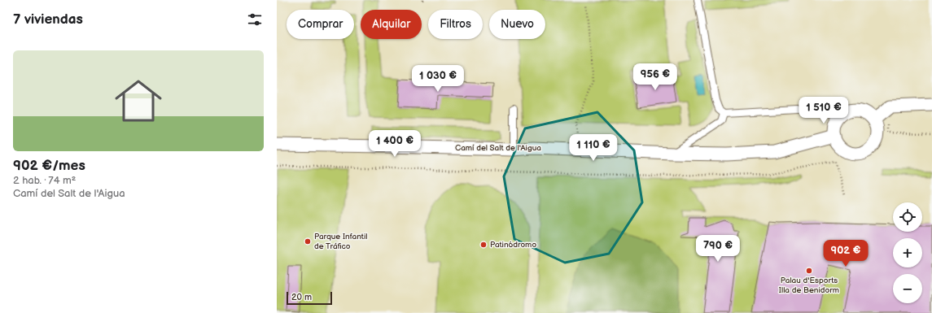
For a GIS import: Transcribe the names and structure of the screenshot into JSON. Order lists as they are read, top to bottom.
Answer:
{
  "streets": {
    "street": ["Camí del Salt de l'Aigua"]
  },
  "places": ["Parque Infantil de Tráfico", "Patinódromo", "Palau d'Esports Illa de Benidorm"],
  "scale_bar": "20 m",
  "page": {
    "heading": "7 viviendas",
    "chip": [
      "Comprar",
      "Alquilar",
      "Filtros",
      "Nuevo"
    ],
    "list": [
      {
        "name": "902 €/mes",
        "note": "2 hab. · 74 m² · Camí del Salt de l'Aigua"
      }
    ],
    "price": [
      "956 €",
      "1 030 €",
      "1 510 €",
      "1 400 €",
      "1 110 €",
      "790 €",
      "902 €"
    ],
    "map_buttons": ["+", "−"],
    "scale": "20 m"
  }
}
